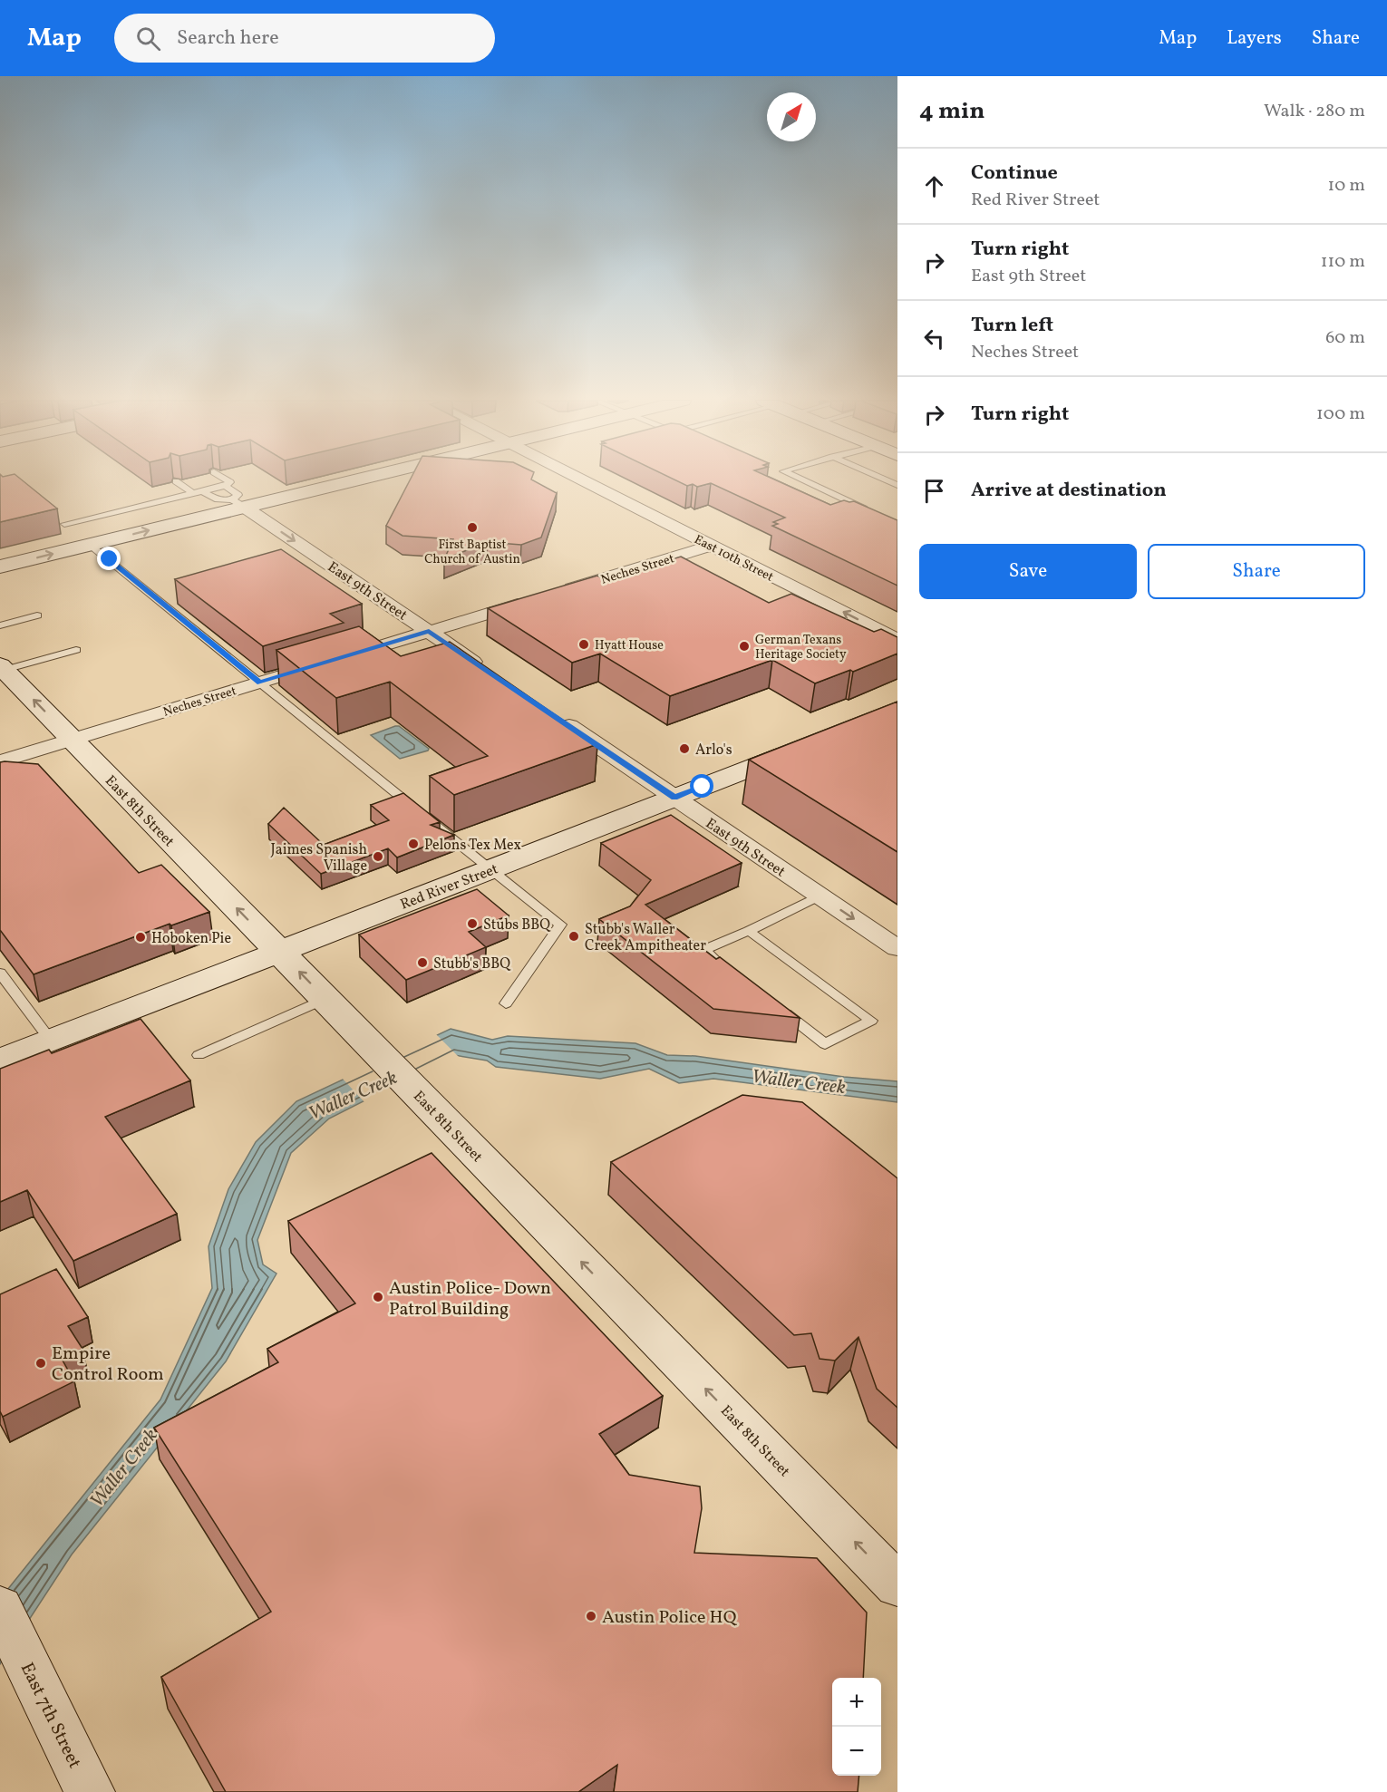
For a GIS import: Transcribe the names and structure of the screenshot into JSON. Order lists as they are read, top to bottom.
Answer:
{
  "streets": {
    "main road": ["East 8th Street", "Red River Street", "East 7th Street"],
    "street": ["East 10th Street", "Neches Street", "East 9th Street"]
  },
  "crossings": [
    ["East 10th Street", "Neches Street"],
    ["Neches Street", "East 9th Street"],
    ["Neches Street", "East 8th Street"],
    ["East 9th Street", "Red River Street"],
    ["East 8th Street", "Red River Street"]
  ],
  "one_way": ["East 10th Street", "East 9th Street", "East 8th Street"],
  "water": ["Waller Creek"],
  "places": [
    "First Baptist Church of Austin",
    "Hyatt House",
    "German Texans Heritage Society",
    "Arlo's",
    "Pelons Tex Mex",
    "Jaimes Spanish Village",
    "Stubs BBQ",
    "Stubb's Waller Creek Ampitheater",
    "Hoboken Pie",
    "Stubb's BBQ",
    "Austin Police- Down Patrol Building",
    "Empire Control Room",
    "Austin Police HQ"
  ],
  "north": "top right",
  "page": {
    "header": "Map",
    "search": "Search here",
    "nav": ["Map", "Layers", "Share"],
    "heading": ["4 min", "Walk · 280 m"],
    "list": [
      ["Continue", "Red River Street", "10 m"],
      ["Turn right", "East 9th Street", "110 m"],
      ["Turn left", "Neches Street", "60 m"],
      ["Turn right", "100 m"],
      "Arrive at destination"
    ],
    "buttons": ["Save", "Share"],
    "map_buttons": ["+", "−"]
  }
}
